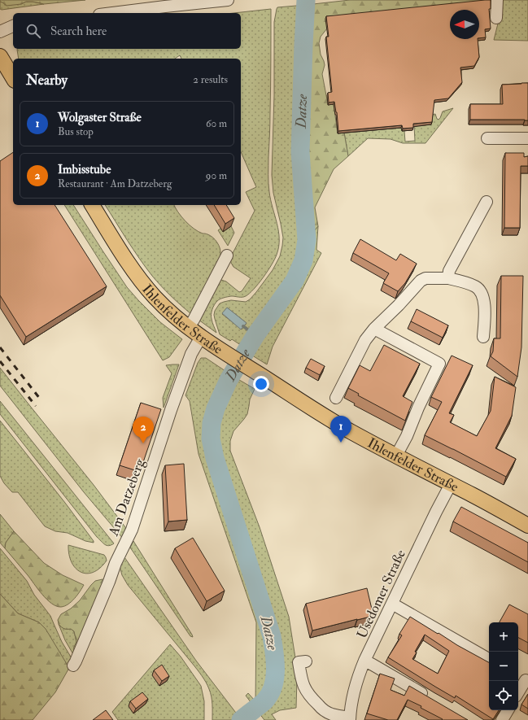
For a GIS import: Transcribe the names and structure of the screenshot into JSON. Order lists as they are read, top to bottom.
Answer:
{
  "streets": {
    "main road": ["Ihlenfelder Straße"],
    "street": ["Am Datzeberg", "Usedomer Straße"]
  },
  "crossings": [
    ["Ihlenfelder Straße", "Am Datzeberg"],
    ["Ihlenfelder Straße", "Usedomer Straße"]
  ],
  "water": ["Datze"],
  "north": "left",
  "page": {
    "search": "Search here",
    "heading": ["Nearby", "2 results"],
    "list": [
      {
        "mark": "1",
        "name": "Wolgaster Straße",
        "note": "Bus stop",
        "value": "60 m"
      },
      {
        "mark": "2",
        "name": "Imbisstube",
        "note": "Restaurant · Am Datzeberg",
        "value": "90 m"
      }
    ],
    "pins": ["1", "2"],
    "map_buttons": ["+", "−"]
  }
}
